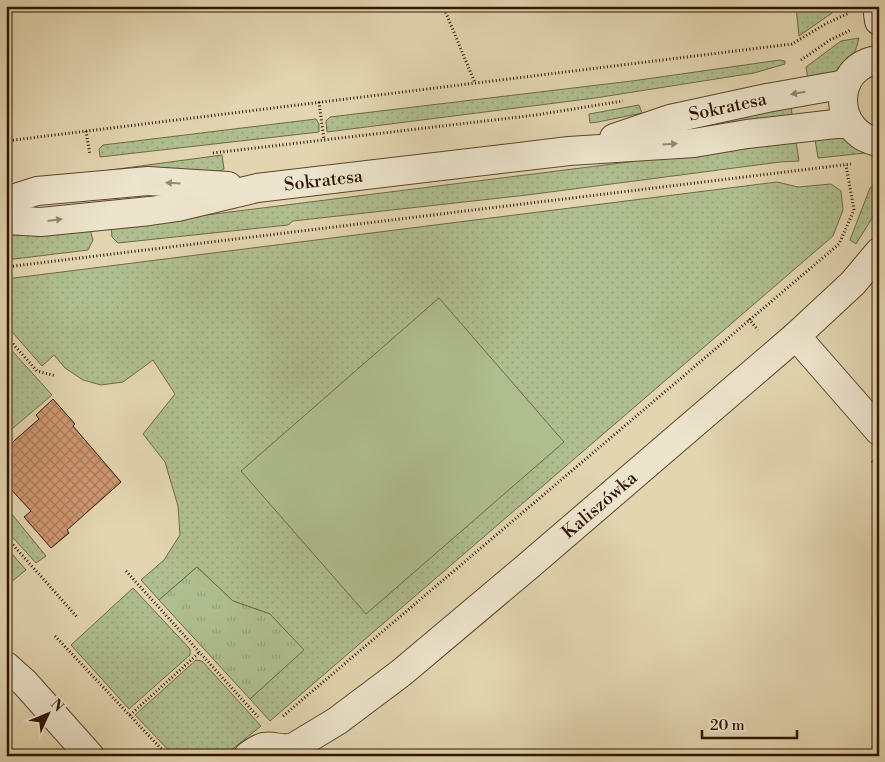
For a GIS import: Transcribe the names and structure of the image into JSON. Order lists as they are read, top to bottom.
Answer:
{
  "streets": {
    "street": ["Sokratesa", "Kaliszówka"]
  },
  "scale_bar": "20 m",
  "north": "top right"
}
